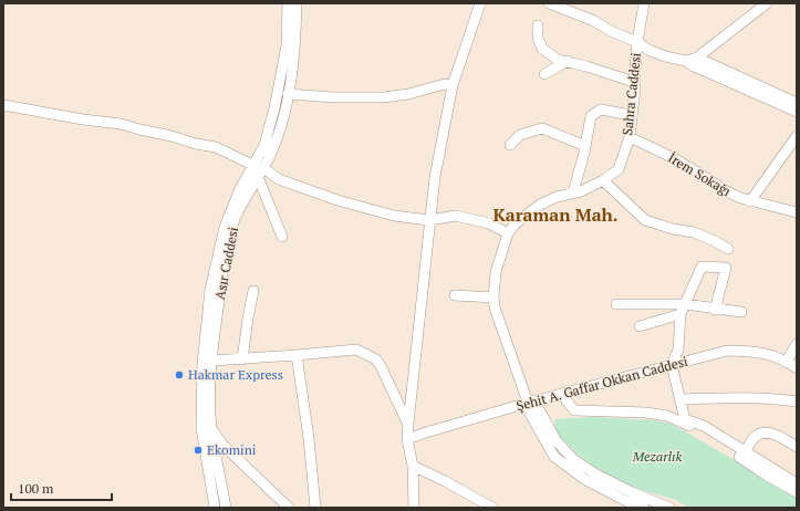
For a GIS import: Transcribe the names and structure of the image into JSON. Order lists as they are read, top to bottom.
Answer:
{
  "streets": {
    "street": [
      "Sahra Caddesi",
      "İrem Sokağı",
      "Asır Caddesi",
      "Şehit A. Gaffar Okkan Caddesi"
    ]
  },
  "crossings": [
    ["Sahra Caddesi", "İrem Sokağı"],
    ["Sahra Caddesi", "Şehit A. Gaffar Okkan Caddesi"]
  ],
  "districts": ["Karaman Mah."],
  "parks": ["Mezarlık"],
  "places": ["Hakmar Express", "Ekomini"],
  "scale_bar": "100 m"
}
